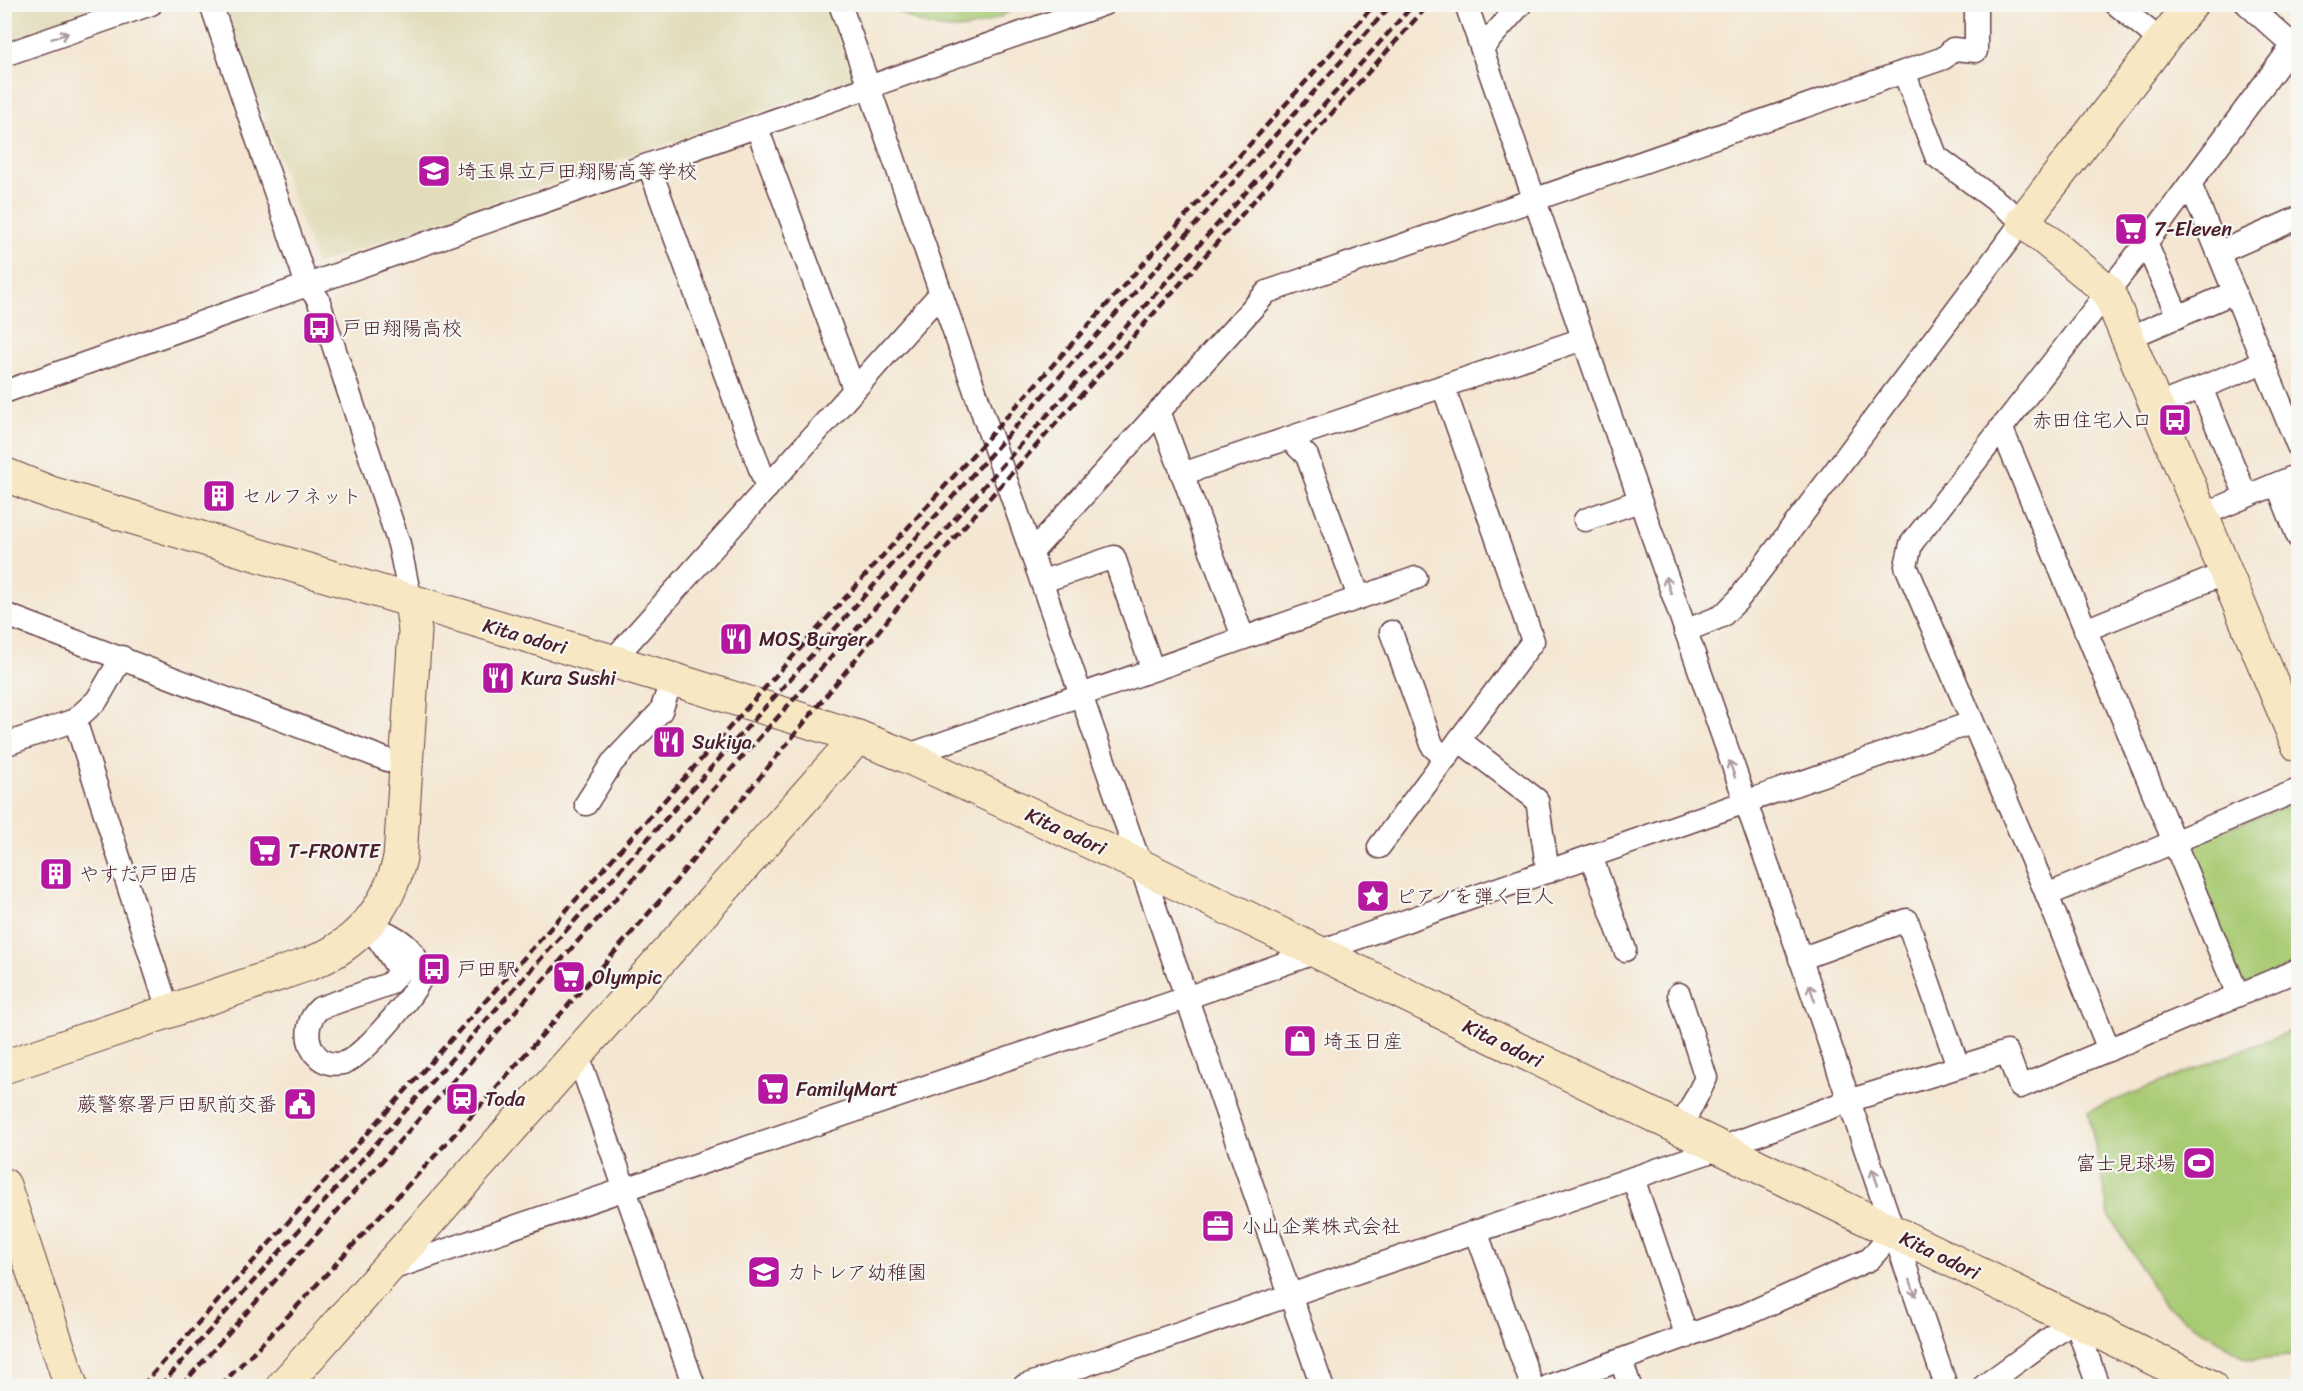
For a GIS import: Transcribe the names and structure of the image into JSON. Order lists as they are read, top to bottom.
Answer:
{
  "streets": {
    "street": ["Kita odori"]
  },
  "places": {
    "school or university": ["埼玉県立戸田翔陽高等学校", "カトレア幼稚園"],
    "supermarket": [
      "7-Eleven",
      "T-FRONTE",
      "Olympic",
      "FamilyMart"
    ],
    "bus stop": ["戸田翔陽高校", "赤田住宅入口", "戸田駅"],
    "building": ["セルフネット", "やすだ戸田店"],
    "restaurant": ["MOS Burger", "Kura Sushi", "Sukiya"],
    "place": ["ピアノを弾く巨人"],
    "shop": ["埼玉日産"],
    "station": ["Toda"],
    "public building": ["蕨警察署戸田駅前交番"],
    "sports": ["富士見球場"],
    "office": ["小山企業株式会社"]
  }
}
